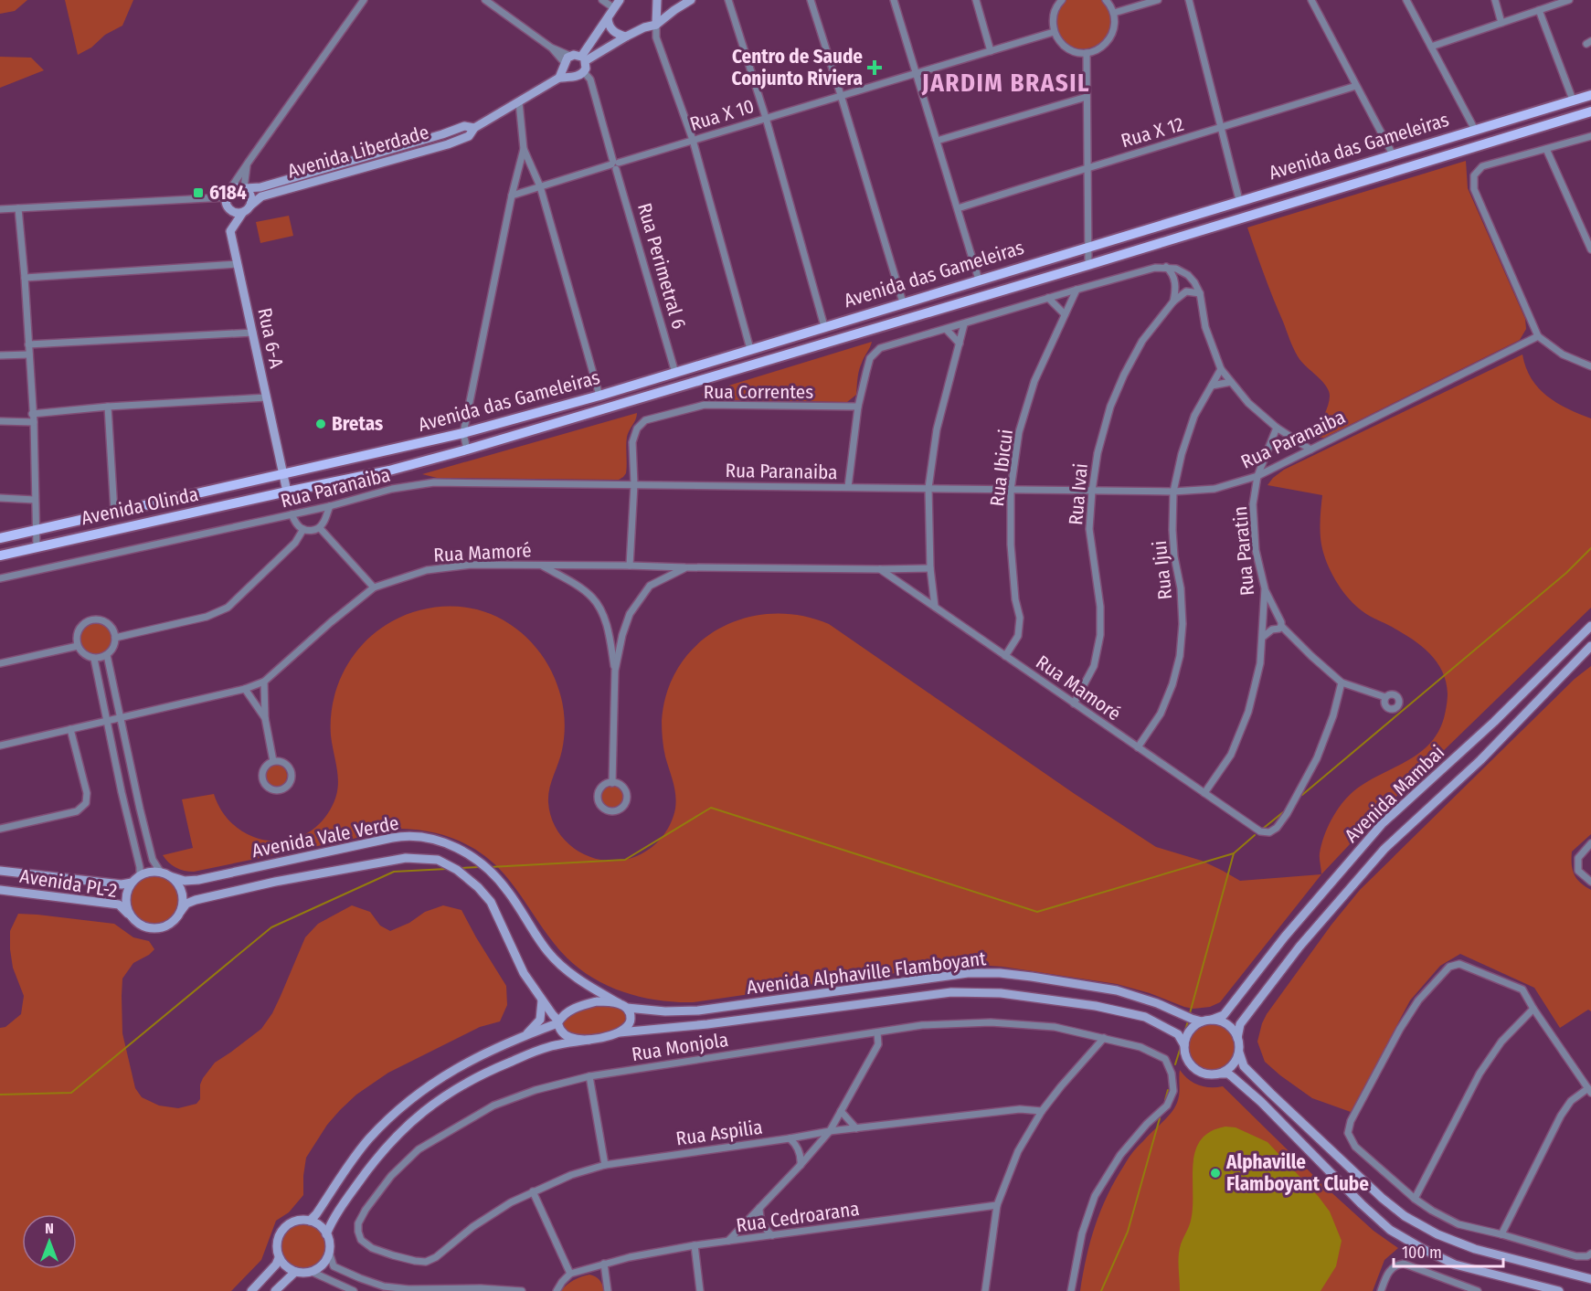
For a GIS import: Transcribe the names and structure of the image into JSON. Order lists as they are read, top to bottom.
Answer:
{
  "streets": {
    "main road": ["Avenida das Gameleiras", "Avenida Olinda"],
    "street": [
      "Rua X 10",
      "Rua X 12",
      "Avenida Liberdade",
      "Rua Perimetral 6",
      "Rua 6-A",
      "Rua Correntes",
      "Rua Paranaiba",
      "Rua Ibicui",
      "Rua Ivai",
      "Rua Paratin",
      "Rua Mamoré",
      "Rua Ijui",
      "Avenida Mambai",
      "Avenida Vale Verde",
      "Avenida PL-2",
      "Avenida Alphaville Flamboyant",
      "Rua Monjola",
      "Rua Aspilia",
      "Rua Cedroarana"
    ]
  },
  "crossings": [
    ["Rua X 10", "Rua Perimetral 6"],
    ["Avenida das Gameleiras", "Rua Perimetral 6"],
    ["Avenida das Gameleiras", "Rua 6-A"],
    ["Avenida das Gameleiras", "Avenida Olinda"],
    ["Avenida Liberdade", "Rua Perimetral 6"],
    ["Avenida Liberdade", "Rua 6-A"],
    ["Rua 6-A", "Avenida Olinda"],
    ["Rua Correntes", "Rua Paranaiba"],
    ["Rua Correntes", "Rua Mamoré"],
    ["Rua Paranaiba", "Rua Ibicui"],
    ["Rua Paranaiba", "Rua Ivai"],
    ["Rua Paranaiba", "Rua Paratin"],
    ["Rua Paranaiba", "Rua Ijui"],
    ["Rua Ibicui", "Rua Mamoré"],
    ["Rua Ivai", "Rua Mamoré"],
    ["Rua Paratin", "Rua Mamoré"],
    ["Rua Mamoré", "Rua Ijui"],
    ["Avenida Mambai", "Avenida Alphaville Flamboyant"],
    ["Avenida Vale Verde", "Avenida PL-2"],
    ["Avenida Vale Verde", "Avenida Alphaville Flamboyant"],
    ["Rua Monjola", "Rua Aspilia"]
  ],
  "districts": ["JARDIM BRASIL"],
  "places": {
    "health": ["Centro de Saude Conjunto Riviera"],
    "transit": ["6184"],
    "other": ["Bretas", "Alphaville Flamboyant Clube"]
  },
  "scale_bar": "100 m",
  "north": "top"
}
